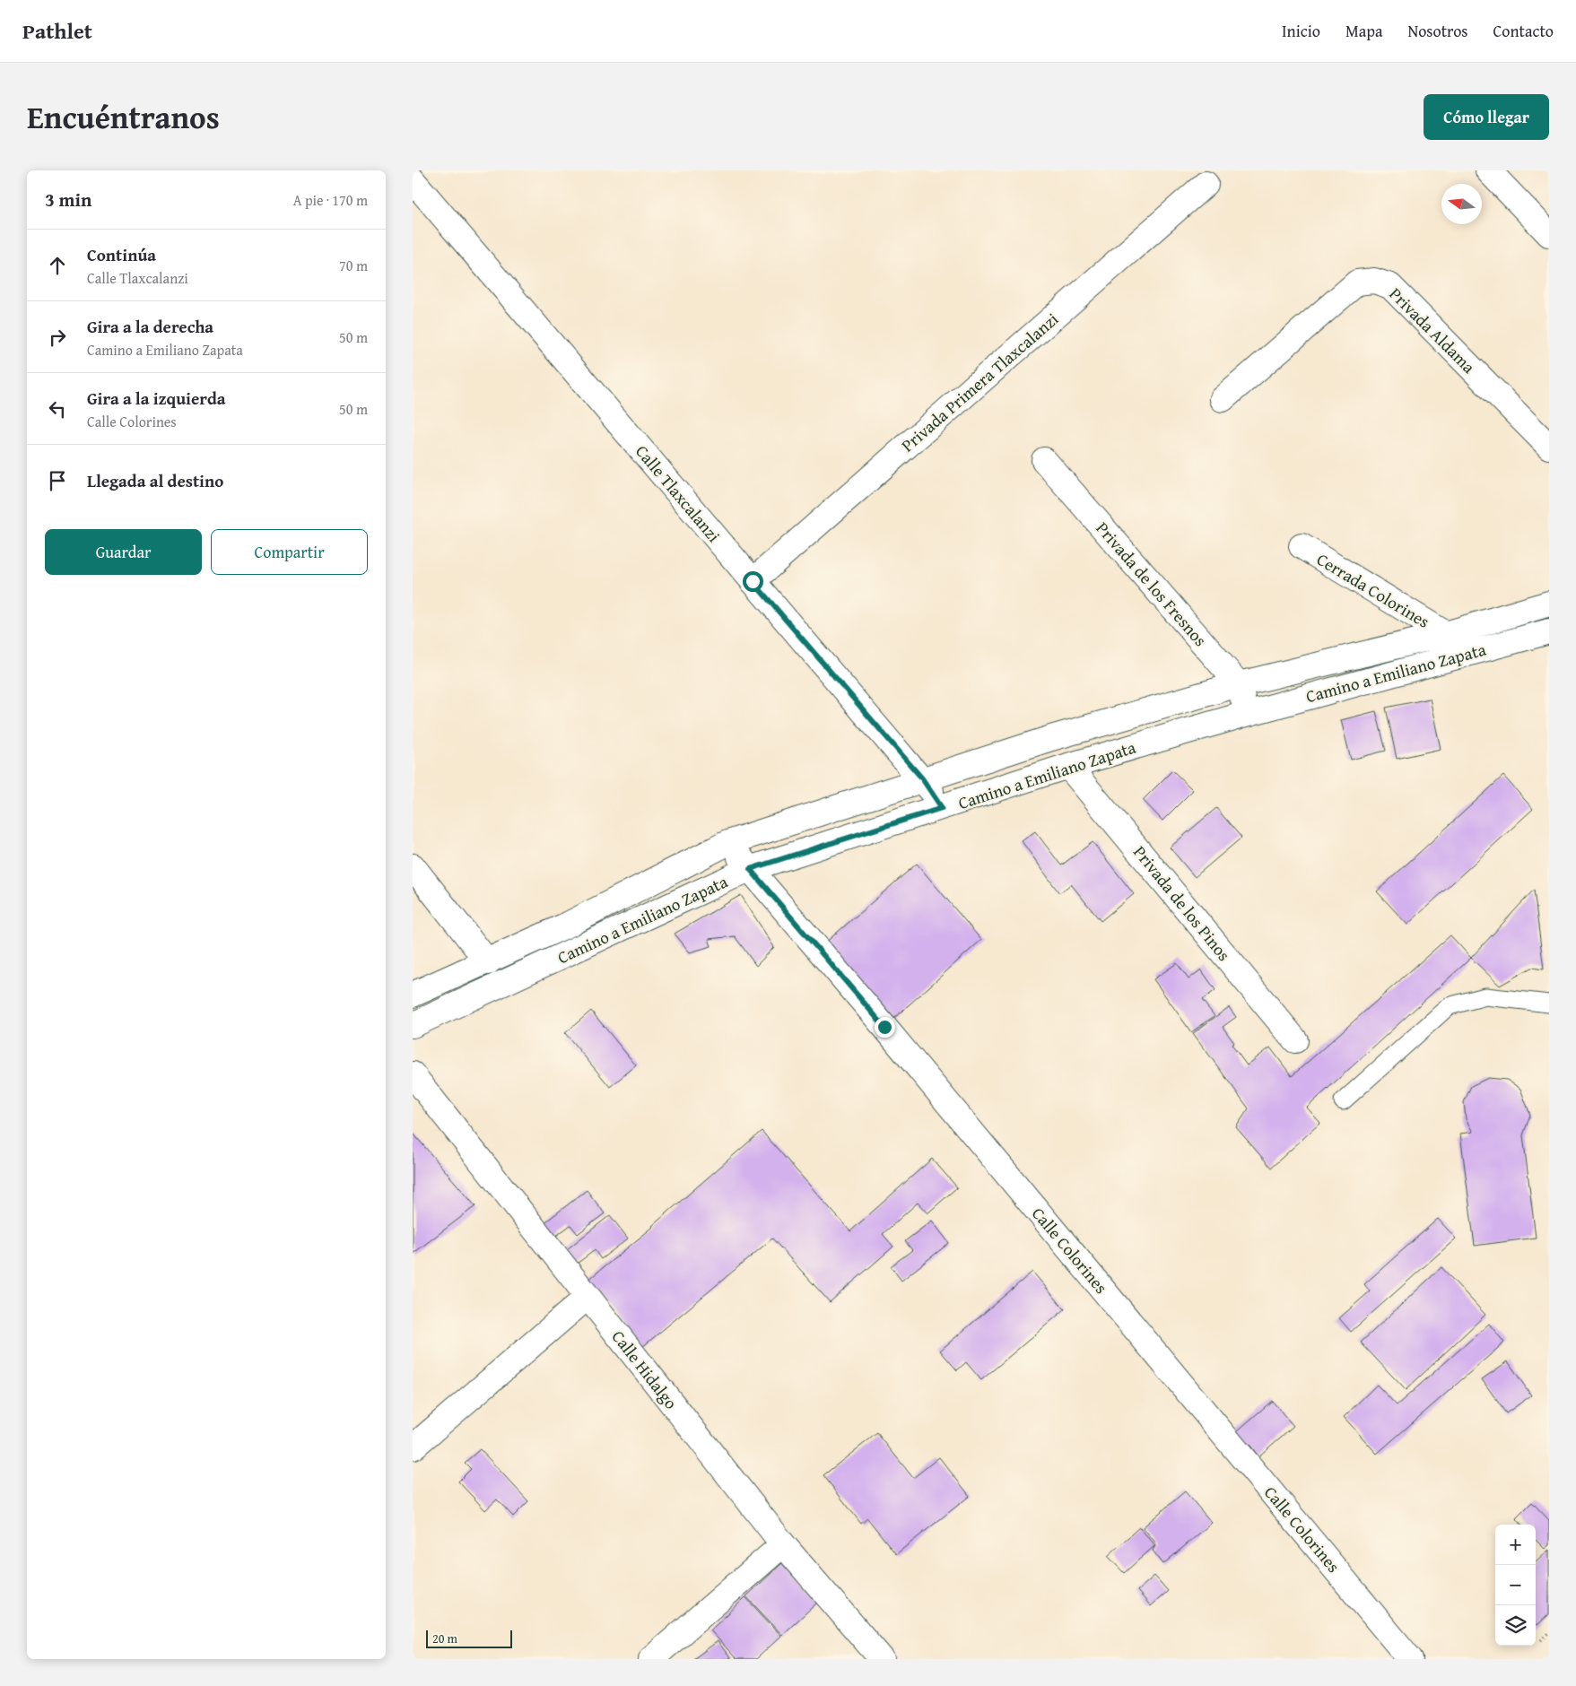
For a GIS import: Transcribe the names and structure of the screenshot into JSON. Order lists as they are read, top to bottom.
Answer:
{
  "streets": {
    "street": [
      "Privada Aldama",
      "Privada Primera Tlaxcalanzi",
      "Calle Tlaxcalanzi",
      "Privada de los Fresnos",
      "Cerrada Colorines",
      "Camino a Emiliano Zapata",
      "Privada de los Pinos",
      "Calle Colorines",
      "Calle Hidalgo"
    ]
  },
  "crossings": [
    ["Privada Primera Tlaxcalanzi", "Calle Tlaxcalanzi"],
    ["Calle Tlaxcalanzi", "Camino a Emiliano Zapata"],
    ["Privada de los Fresnos", "Camino a Emiliano Zapata"],
    ["Cerrada Colorines", "Camino a Emiliano Zapata"],
    ["Camino a Emiliano Zapata", "Privada de los Pinos"],
    ["Camino a Emiliano Zapata", "Calle Colorines"]
  ],
  "scale_bar": "20 m",
  "north": "left",
  "page": {
    "header": "Pathlet",
    "nav": [
      "Inicio",
      "Mapa",
      "Nosotros",
      "Contacto"
    ],
    "title": "Encuéntranos",
    "buttons": [
      "Cómo llegar",
      ["Guardar", "Compartir"]
    ],
    "heading": ["3 min", "A pie · 170 m"],
    "list": [
      ["Continúa", "Calle Tlaxcalanzi", "70 m"],
      ["Gira a la derecha", "Camino a Emiliano Zapata", "50 m"],
      ["Gira a la izquierda", "Calle Colorines", "50 m"],
      "Llegada al destino"
    ],
    "map_buttons": ["+", "−"],
    "scale": "20 m"
  }
}
